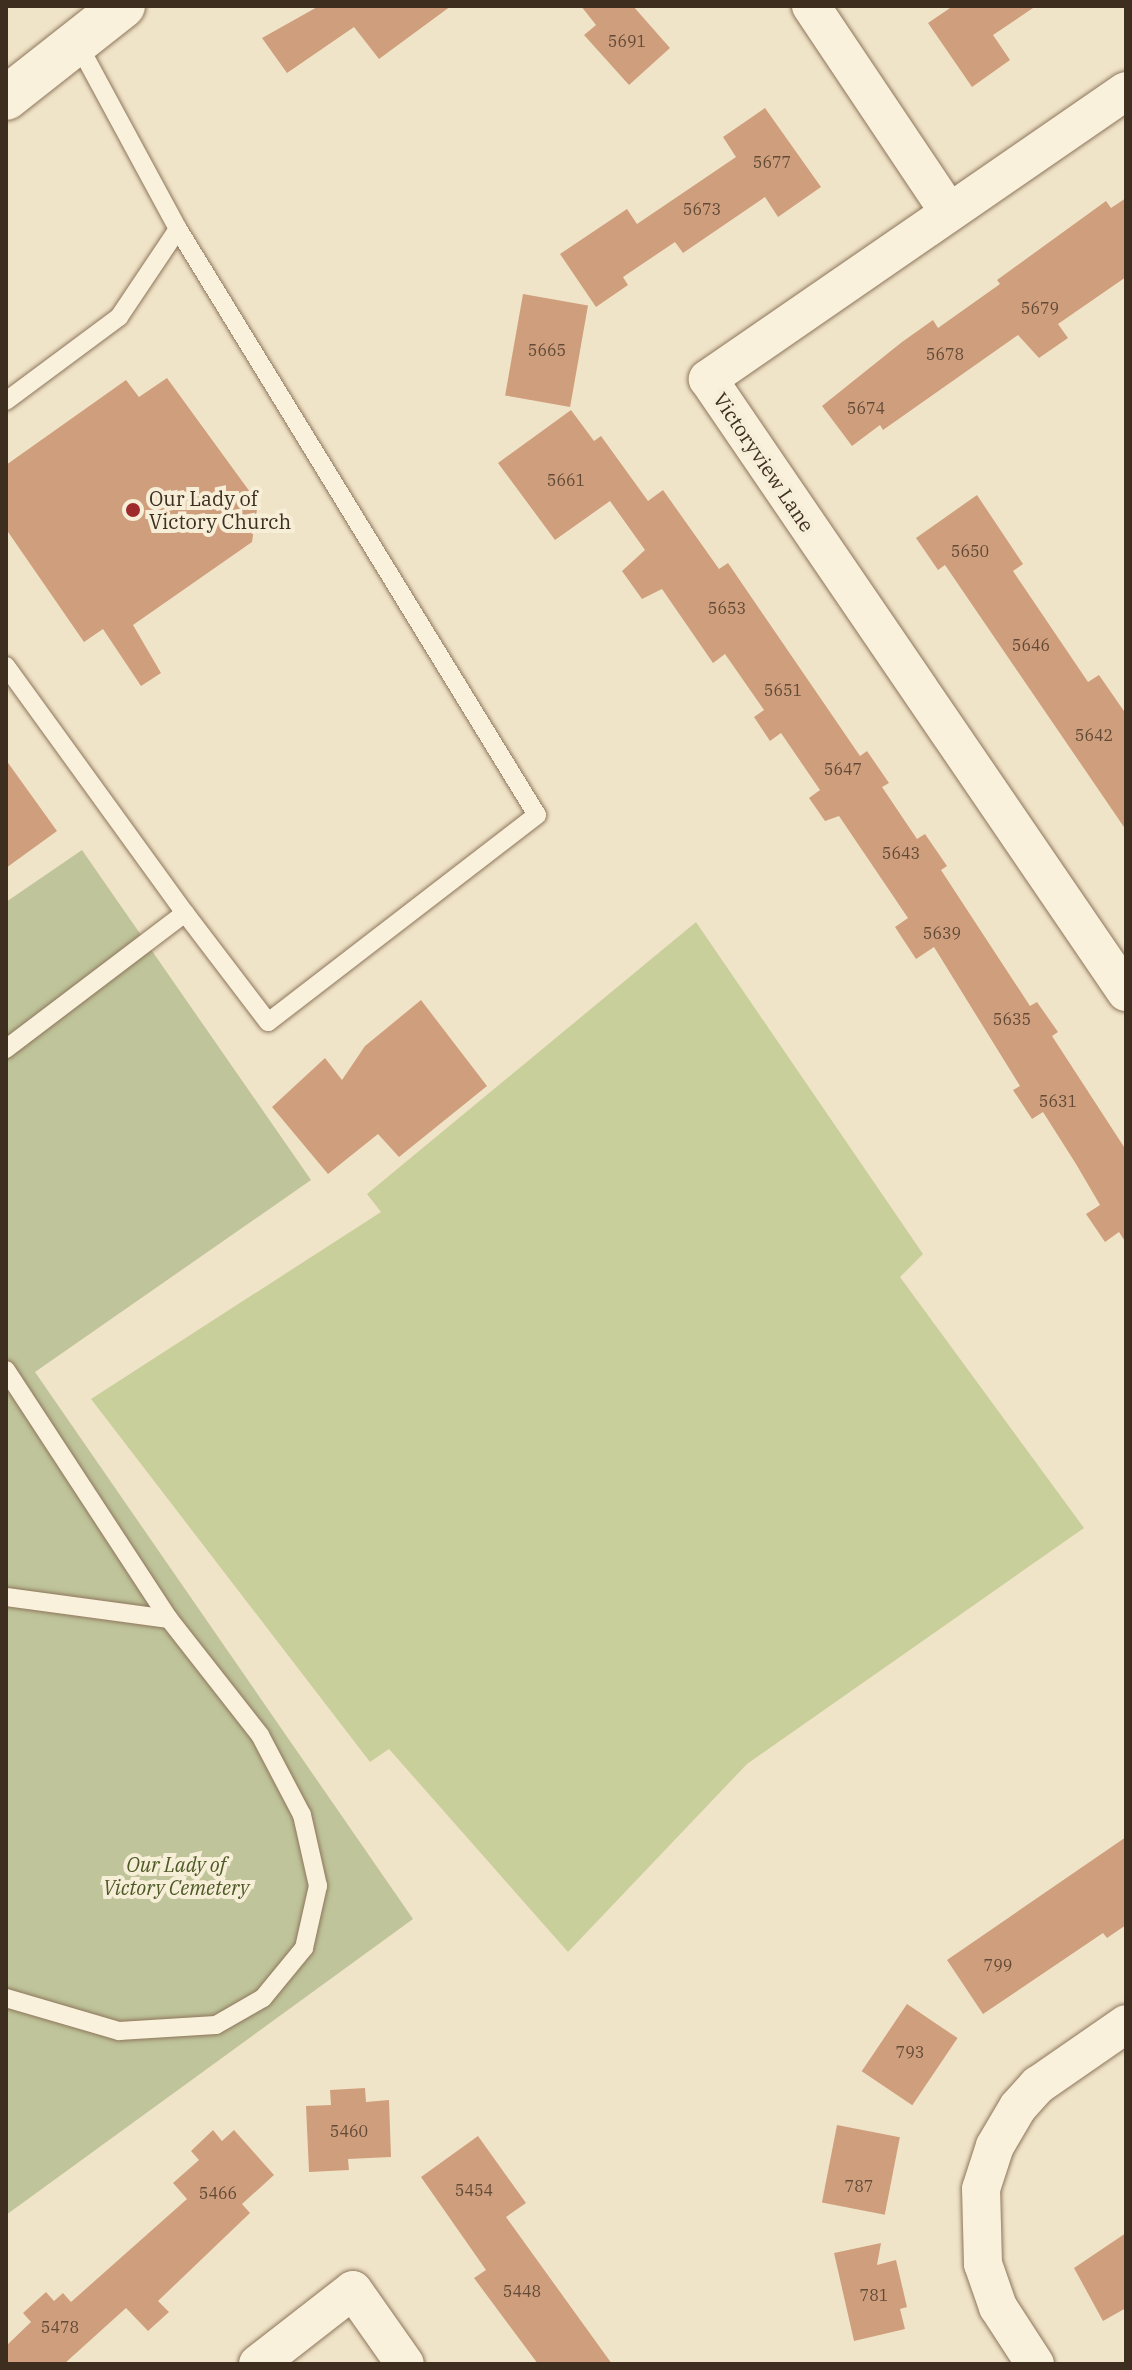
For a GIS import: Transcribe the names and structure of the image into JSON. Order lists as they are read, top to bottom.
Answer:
{
  "streets": {
    "street": ["Victoryview Lane"]
  },
  "parks": ["Our Lady of Victory Cemetery"],
  "places": ["Our Lady of Victory Church"],
  "house_numbers": [
    "5691",
    "5677",
    "5673",
    "5679",
    "5665",
    "5678",
    "5674",
    "5661",
    "5650",
    "5653",
    "5646",
    "5651",
    "5642",
    "5647",
    "5643",
    "5639",
    "5635",
    "5631",
    "799",
    "793",
    "5460",
    "787",
    "5454",
    "5466",
    "5448",
    "781",
    "5478"
  ]
}
